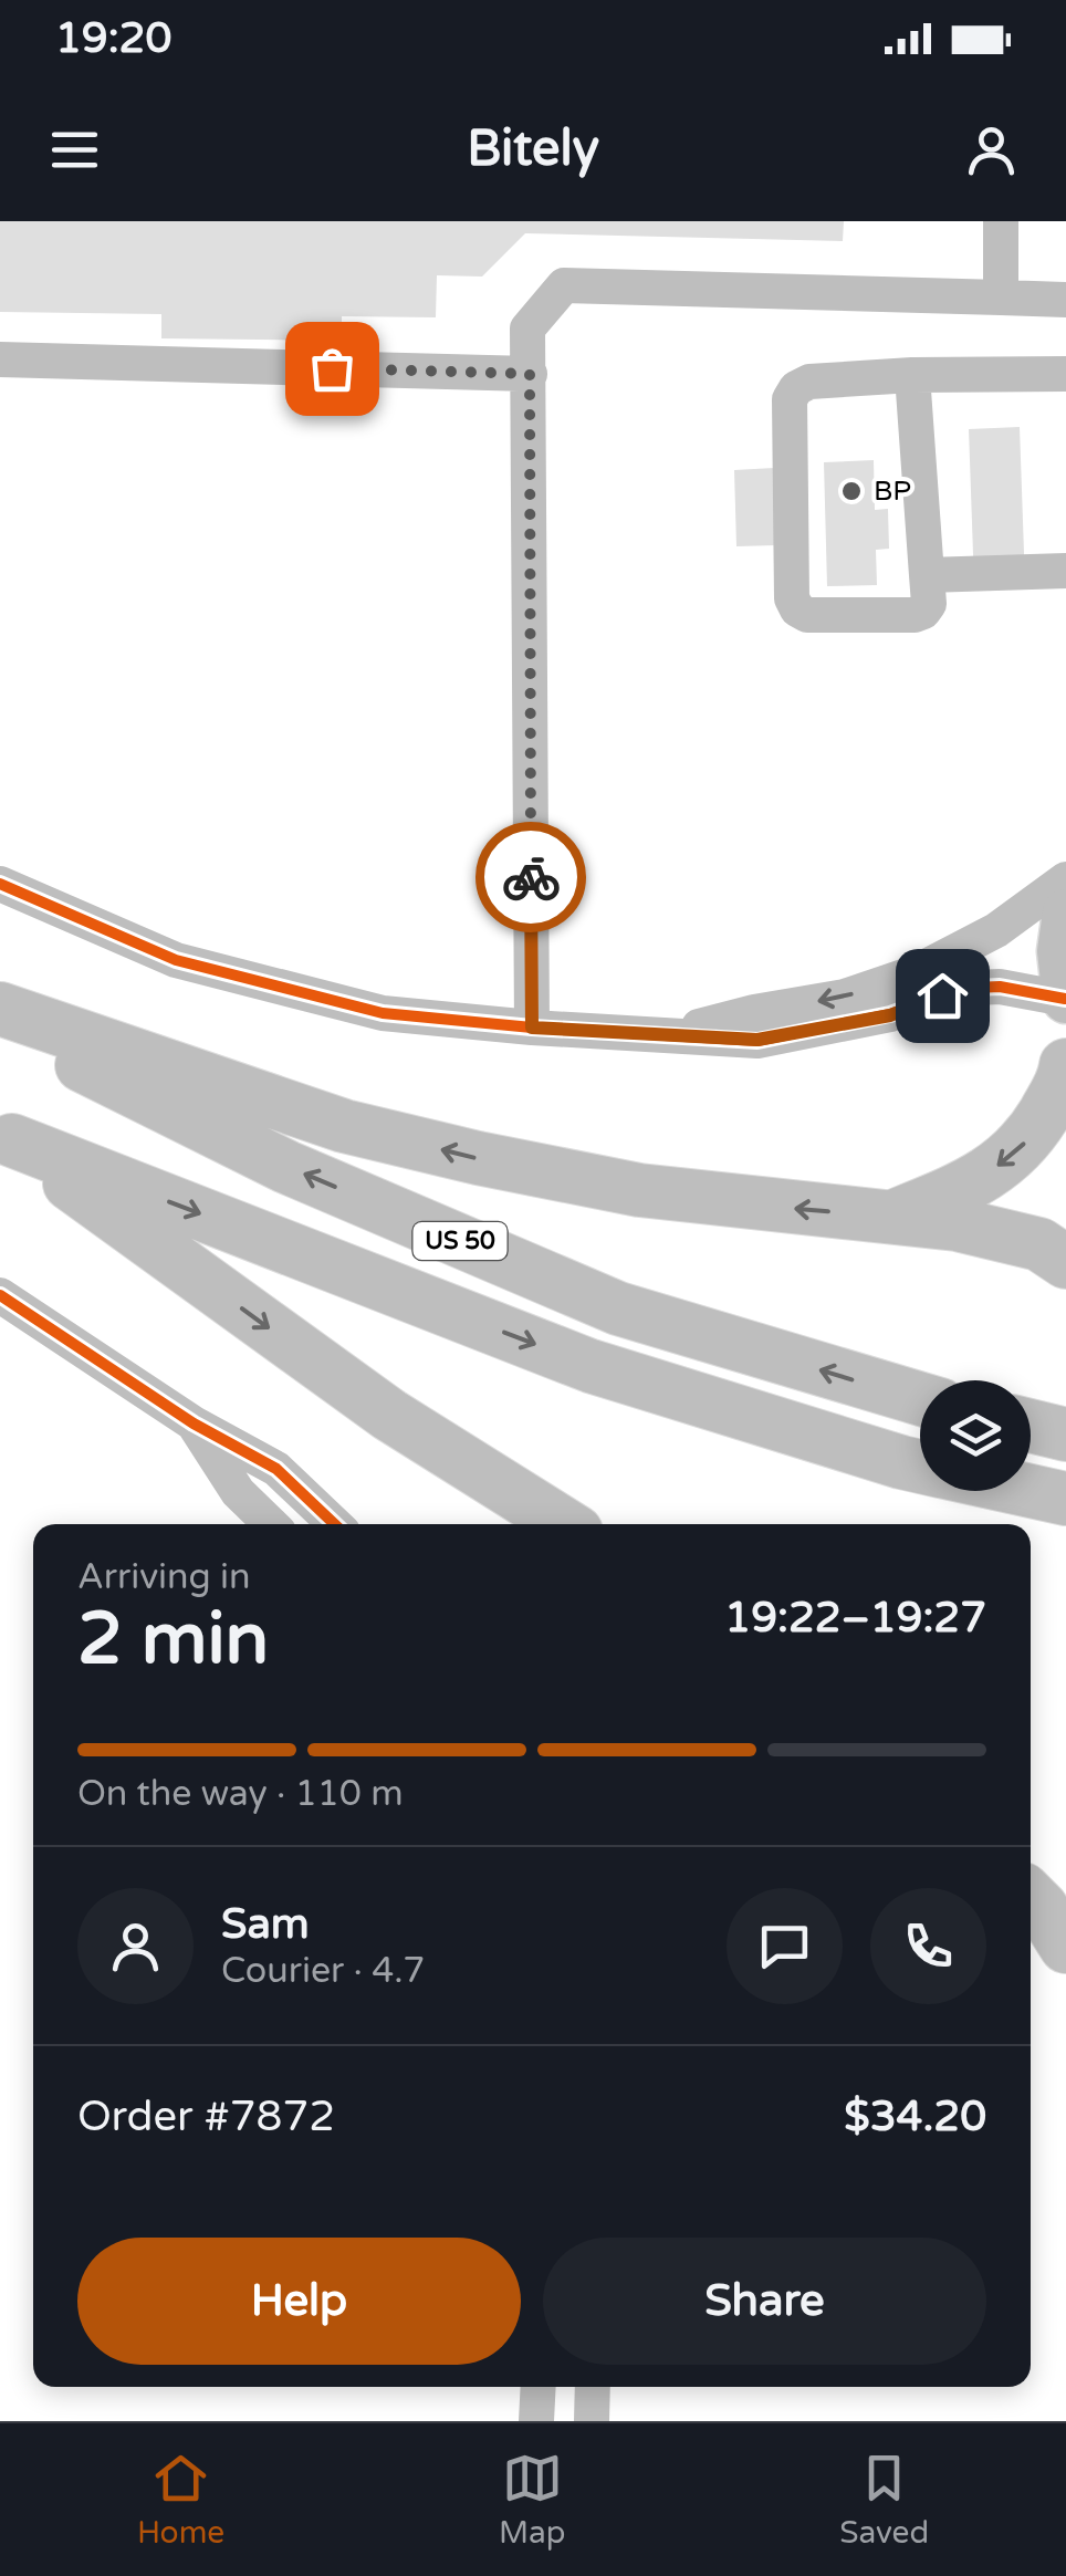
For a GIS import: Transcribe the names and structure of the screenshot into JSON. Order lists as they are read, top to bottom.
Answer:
{
  "streets": {
    "highway": ["US 50"]
  },
  "places": ["BP"],
  "page": {
    "status": "19:20",
    "header": "Bitely",
    "heading": ["2 min", "Arriving in", "19:22–19:27"],
    "panel": [
      "Sam",
      "Courier · 4.7",
      "Order #7872",
      "$34.20"
    ],
    "bar": "On the way · 110 m",
    "buttons": ["Help", "Share"],
    "tabs": ["Home", "Map", "Saved"]
  }
}
